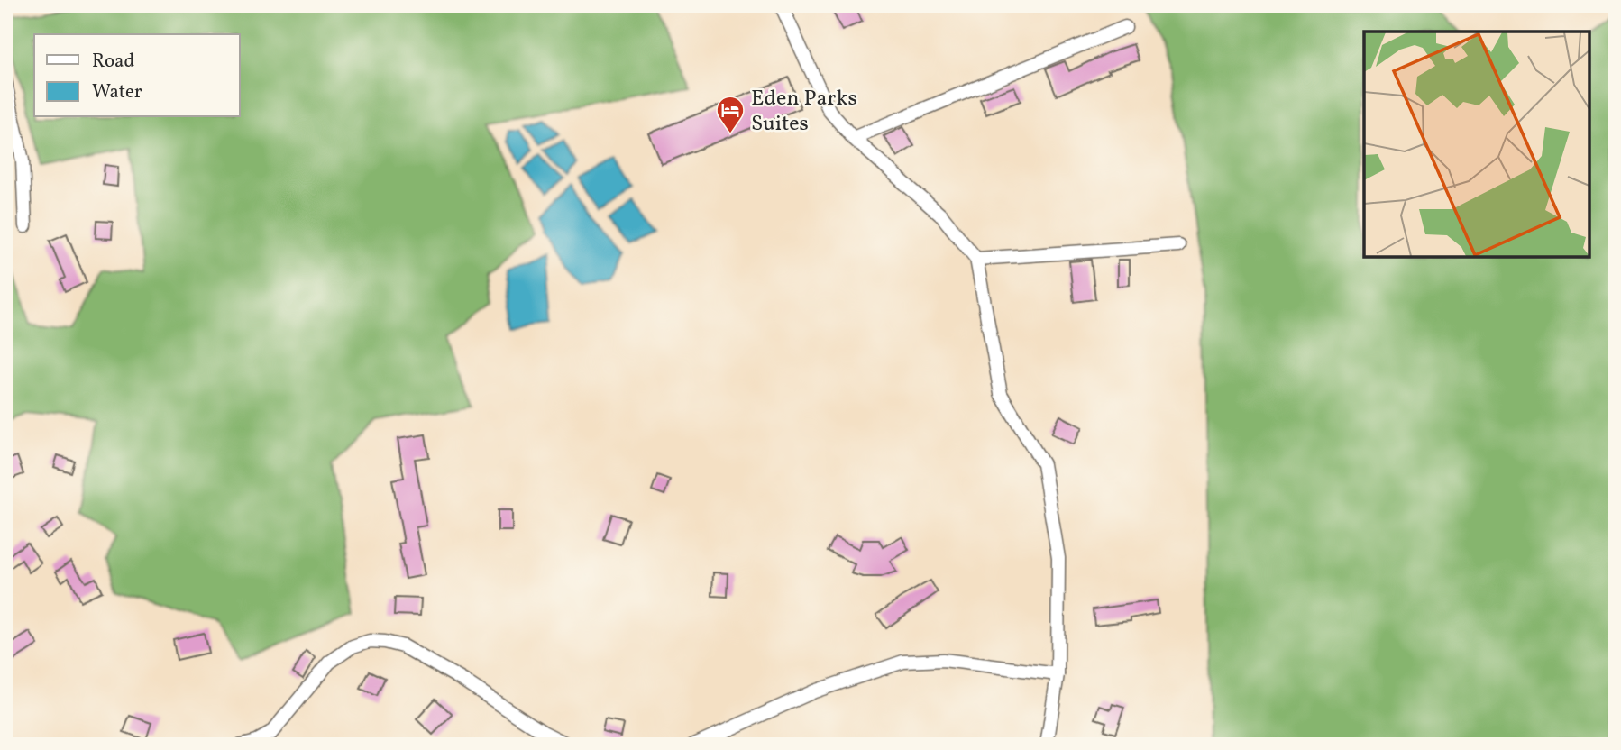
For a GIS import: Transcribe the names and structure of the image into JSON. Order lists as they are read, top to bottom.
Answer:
{
  "places": {
    "hotel": ["Eden Parks Suites"]
  },
  "legend": ["Road", "Water"]
}
